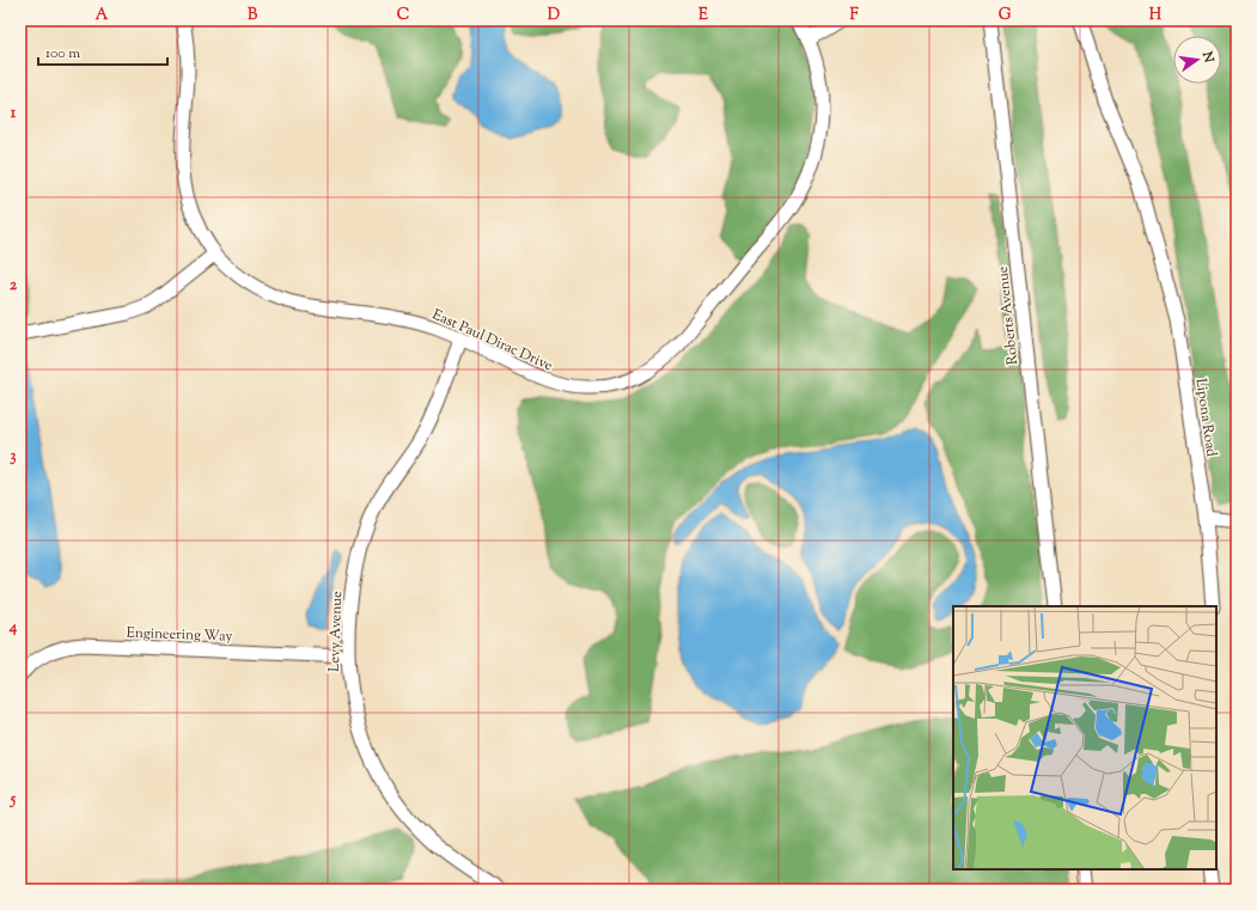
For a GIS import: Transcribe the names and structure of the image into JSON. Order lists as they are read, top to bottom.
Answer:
{
  "streets": {
    "street": [
      "Roberts Avenue",
      "East Paul Dirac Drive",
      "Lipona Road",
      "Levy Avenue",
      "Engineering Way"
    ]
  },
  "crossings": [
    ["East Paul Dirac Drive", "Levy Avenue"],
    ["Levy Avenue", "Engineering Way"]
  ],
  "scale_bar": "100 m",
  "north": "right",
  "grid": {
    "columns": [
      "A",
      "B",
      "C",
      "D",
      "E",
      "F",
      "G",
      "H"
    ],
    "rows": [
      "1",
      "2",
      "3",
      "4",
      "5"
    ]
  }
}
